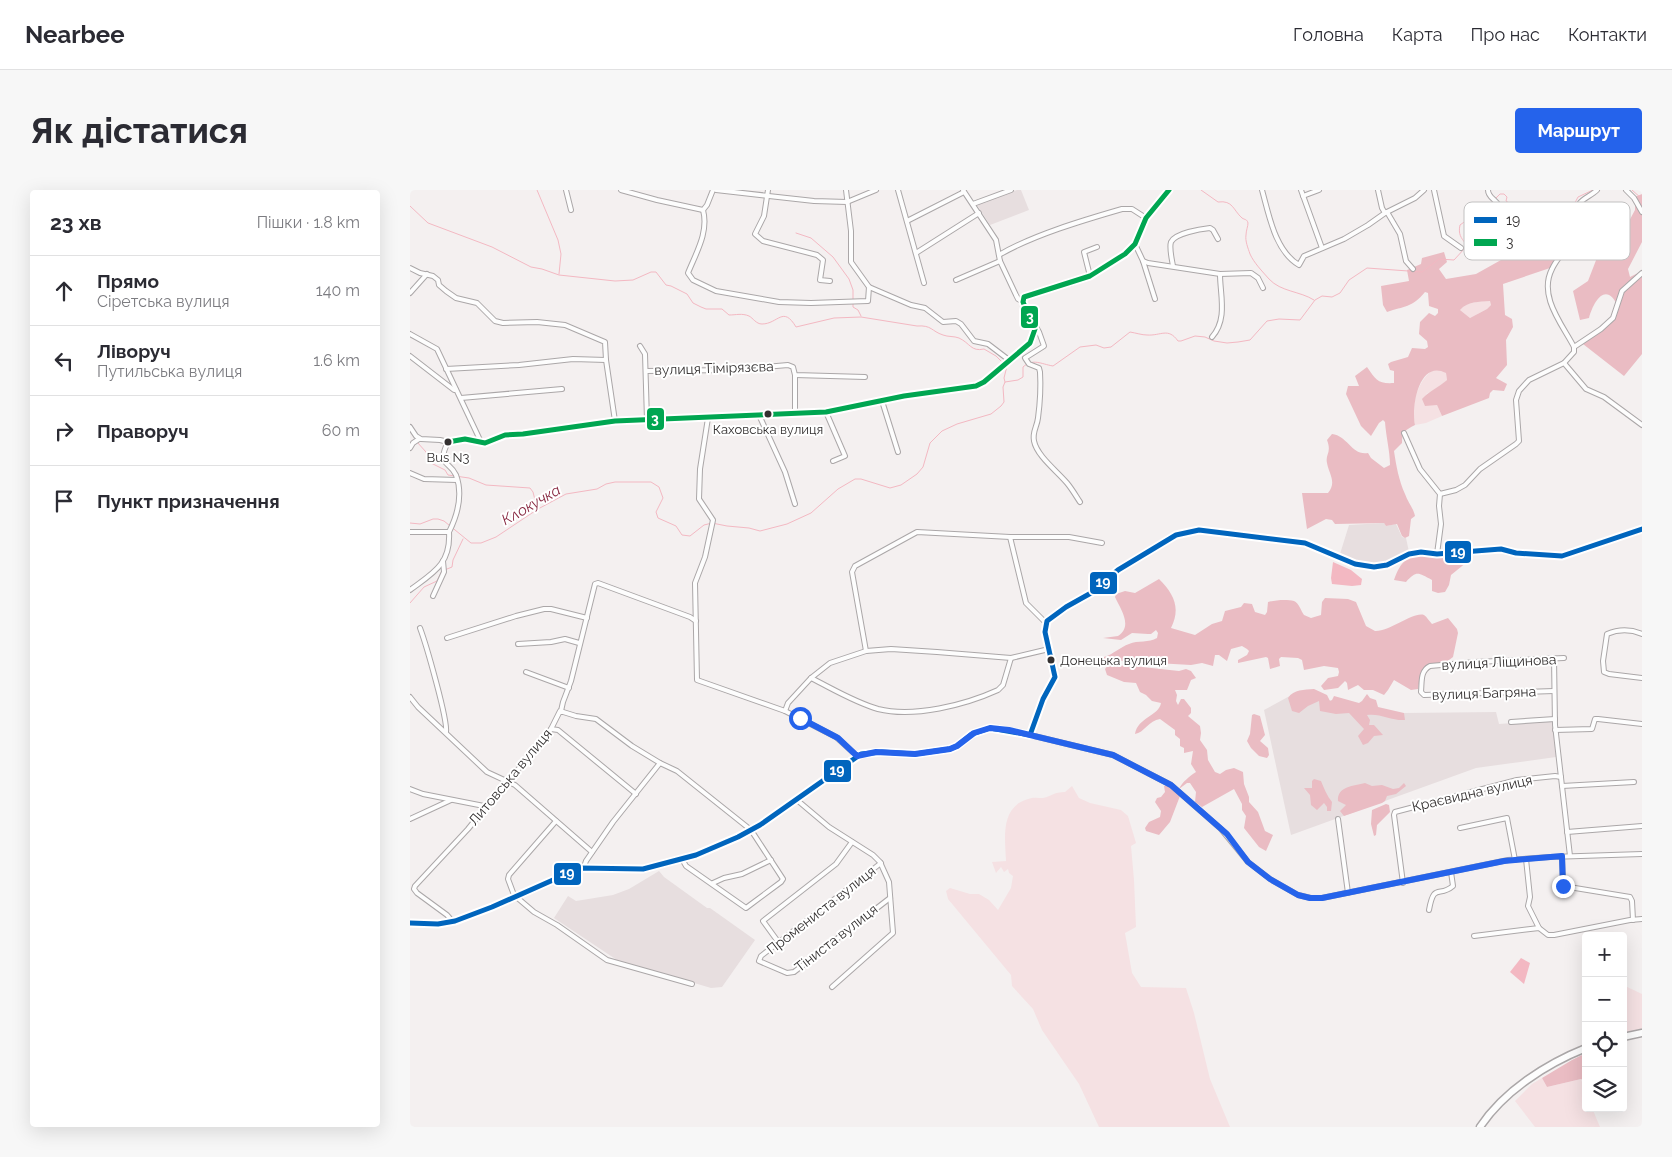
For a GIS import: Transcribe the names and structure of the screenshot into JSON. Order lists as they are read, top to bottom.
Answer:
{
  "streets": {
    "street": [
      "вулиця Тімірязєва",
      "вулиця Ліщинова",
      "вулиця Багряна",
      "Литовська вулиця",
      "Краєвидна вулиця",
      "Промениста вулиця",
      "Тіниста вулиця"
    ]
  },
  "crossings": [
    ["вулиця Ліщинова", "вулиця Багряна"],
    ["Промениста вулиця", "Тіниста вулиця"]
  ],
  "water": ["Клокучка"],
  "places": ["Каховська вулиця", "Bus N3", "Донецька вулиця"],
  "lines": ["transit line 3", "transit line 19"],
  "legend": ["19", "3"],
  "page": {
    "header": "Nearbee",
    "nav": [
      "Головна",
      "Карта",
      "Про нас",
      "Контакти"
    ],
    "buttons": "Маршрут",
    "title": "Як дістатися",
    "heading": ["23 хв", "Пішки · 1.8 km"],
    "list": [
      ["Прямо", "Сіретська вулиця", "140 m"],
      ["Ліворуч", "Путильська вулиця", "1.6 km"],
      ["Праворуч", "60 m"],
      "Пункт призначення"
    ],
    "map_buttons": ["+", "−"]
  }
}
